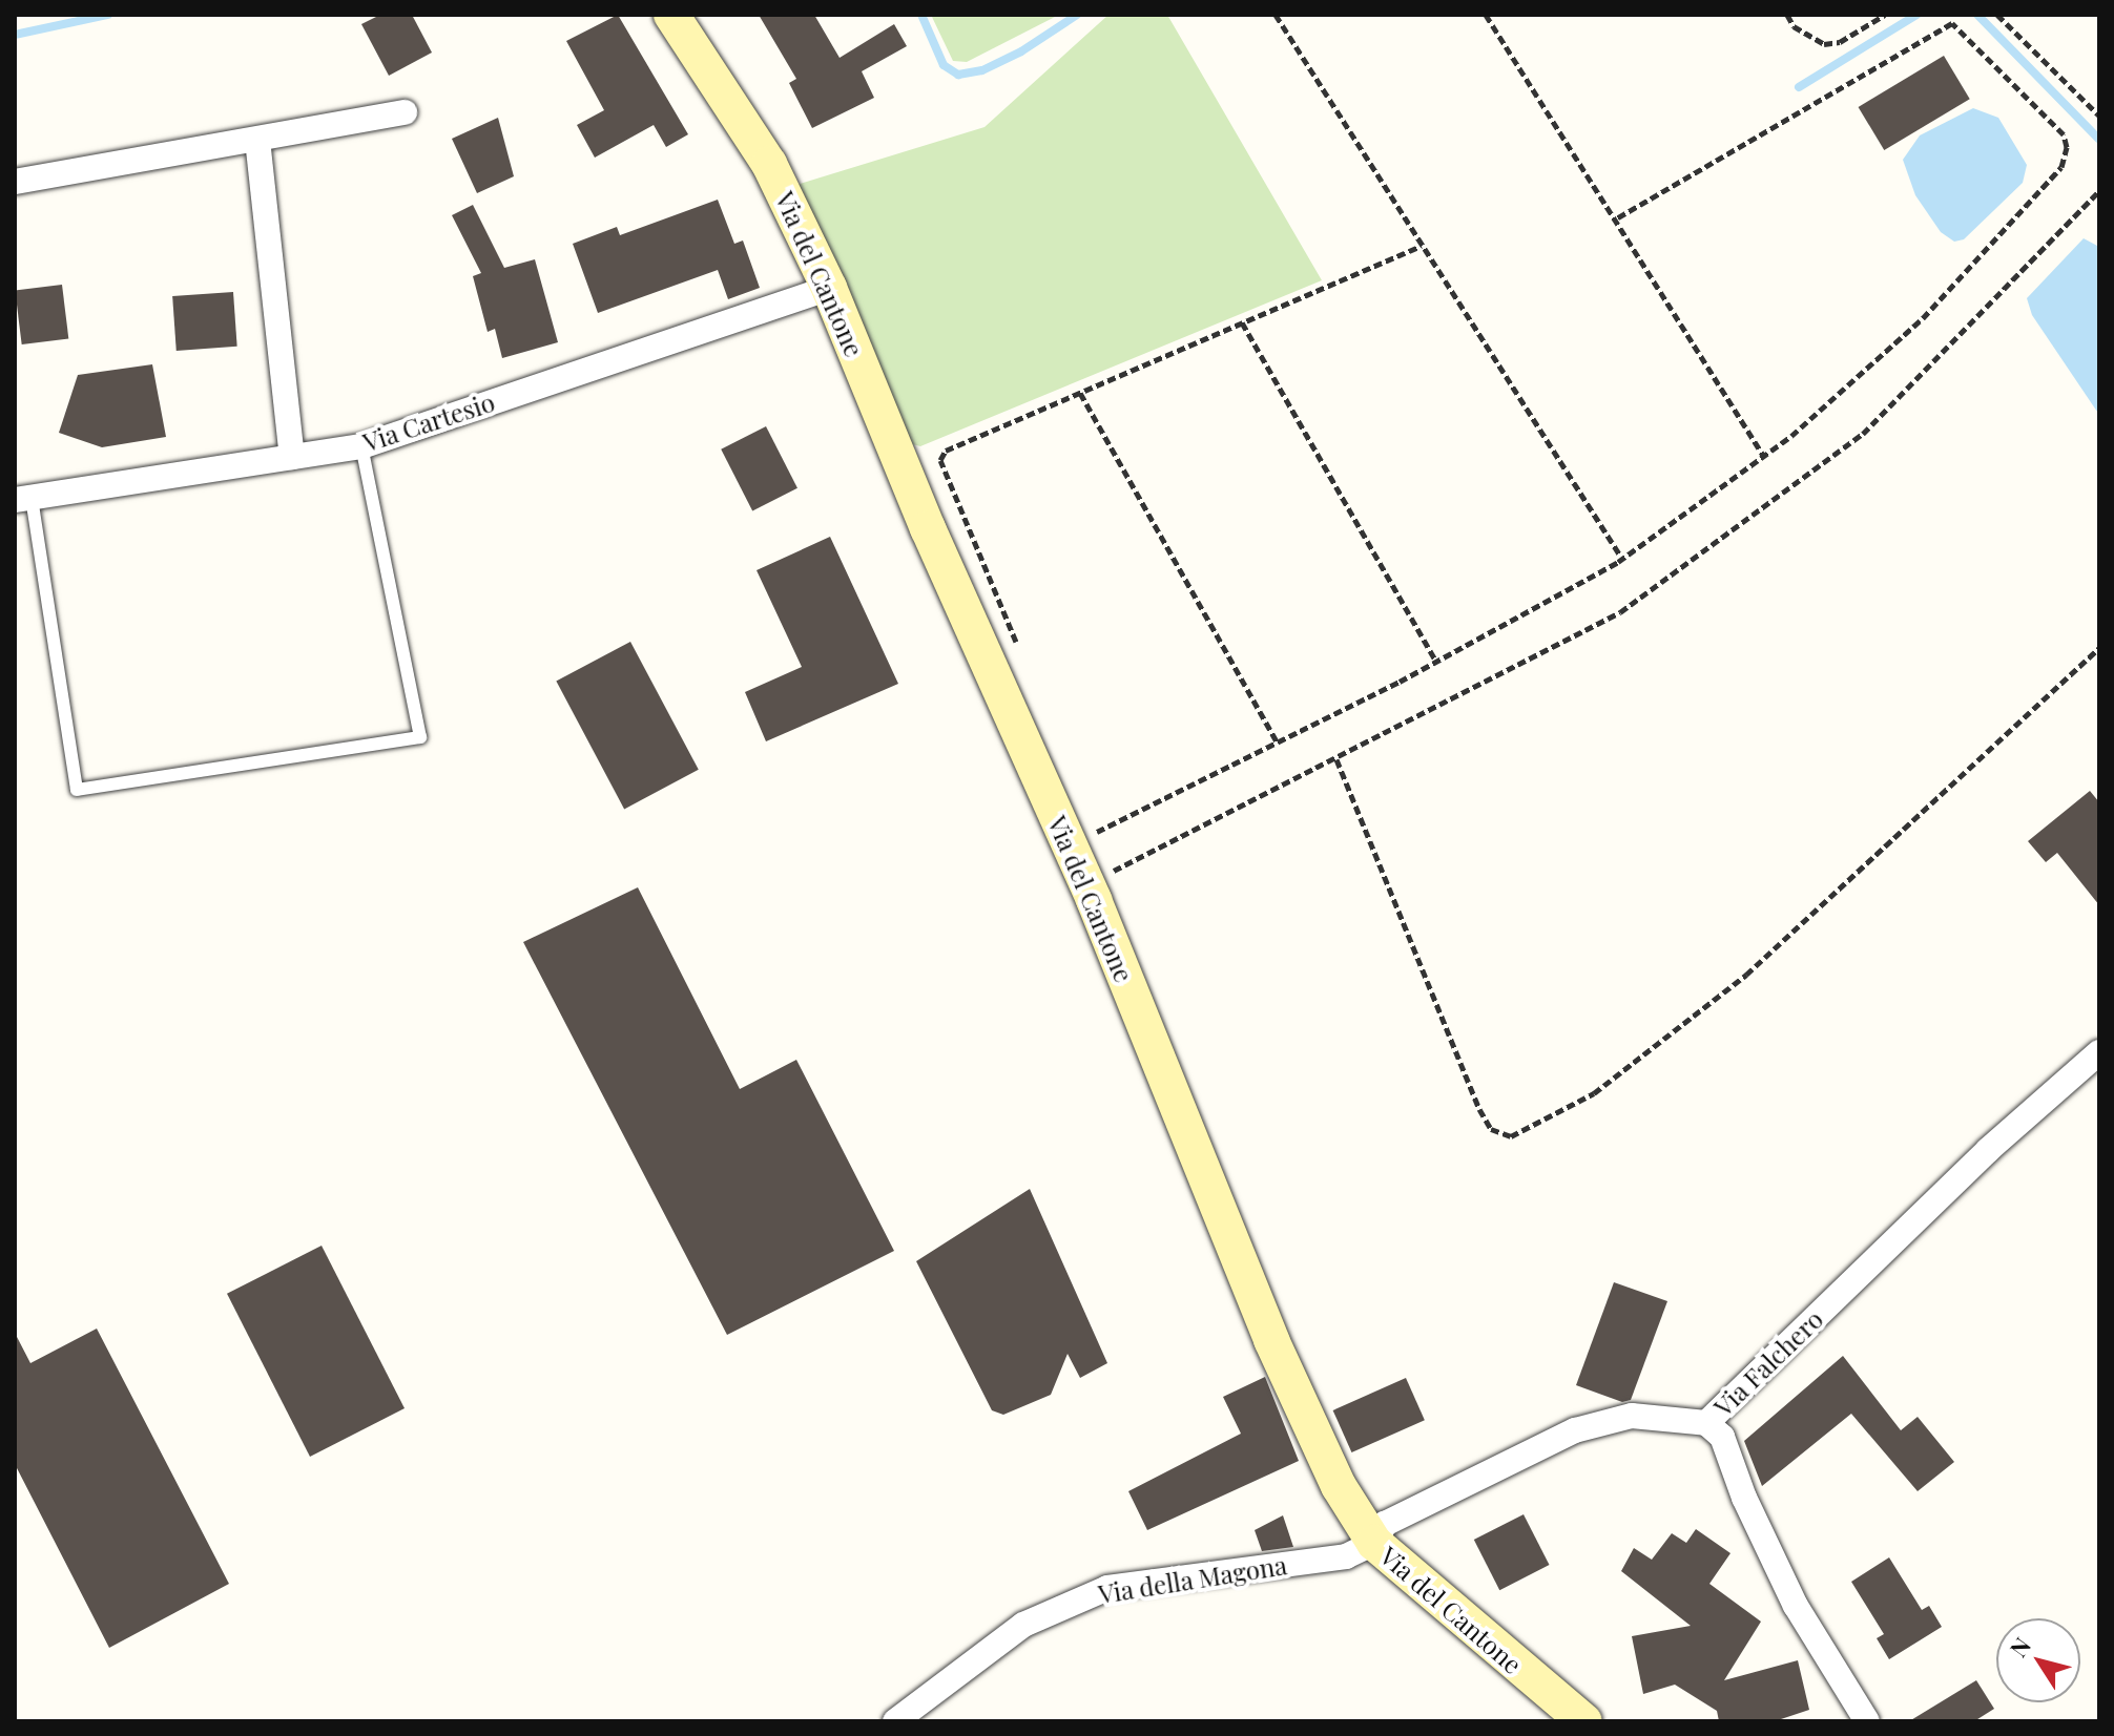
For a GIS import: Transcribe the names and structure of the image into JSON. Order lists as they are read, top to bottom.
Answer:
{
  "streets": {
    "street": [
      "Via del Cantone",
      "Via Cartesio",
      "Via Falchero",
      "Via della Magona"
    ]
  },
  "crossings": [
    ["Via del Cantone", "Via Cartesio"],
    ["Via del Cantone", "Via Falchero"],
    ["Via del Cantone", "Via della Magona"],
    ["Via Falchero", "Via della Magona"]
  ],
  "north": "top left"
}
